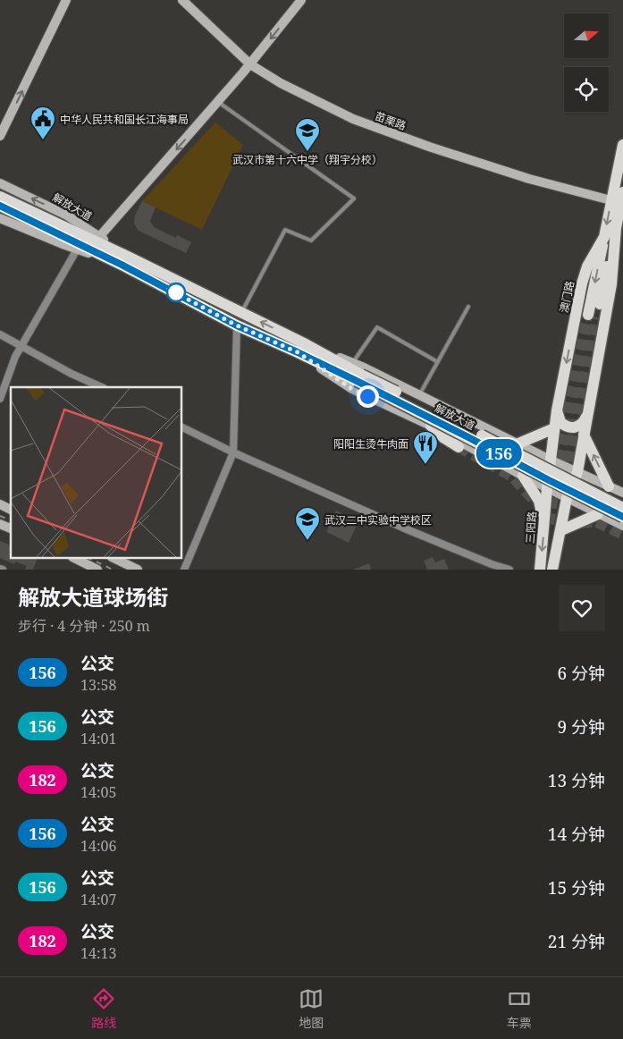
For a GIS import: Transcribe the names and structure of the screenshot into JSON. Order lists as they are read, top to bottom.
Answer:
{
  "streets": {
    "main road": [
      "苗栗路",
      "解放大道",
      "澳门路",
      "三阳路"
    ]
  },
  "crossings": [
    ["苗栗路", "澳门路"],
    ["解放大道", "澳门路"],
    ["解放大道", "三阳路"],
    ["澳门路", "三阳路"]
  ],
  "places": {
    "public building": ["中华人民共和国长江海事局"],
    "school or university": ["武汉市第十六中学（翔宇分校）", "武汉二中实验中学校区"],
    "restaurant": ["阳阳生烫牛肉面"]
  },
  "lines": ["bus line 156"],
  "north": "right",
  "page": {
    "on_map": "156",
    "heading": ["解放大道球场街", "步行 · 4 分钟 · 250 m"],
    "list": [
      {
        "mark": "156",
        "name": "公交",
        "note": "13:58",
        "value": "6 分钟"
      },
      {
        "mark": "156",
        "name": "公交",
        "note": "14:01",
        "value": "9 分钟"
      },
      {
        "mark": "182",
        "name": "公交",
        "note": "14:05",
        "value": "13 分钟"
      },
      {
        "mark": "156",
        "name": "公交",
        "note": "14:06",
        "value": "14 分钟"
      },
      {
        "mark": "156",
        "name": "公交",
        "note": "14:07",
        "value": "15 分钟"
      },
      {
        "mark": "182",
        "name": "公交",
        "note": "14:13",
        "value": "21 分钟"
      }
    ],
    "tabs": ["路线", "地图", "车票"]
  }
}
